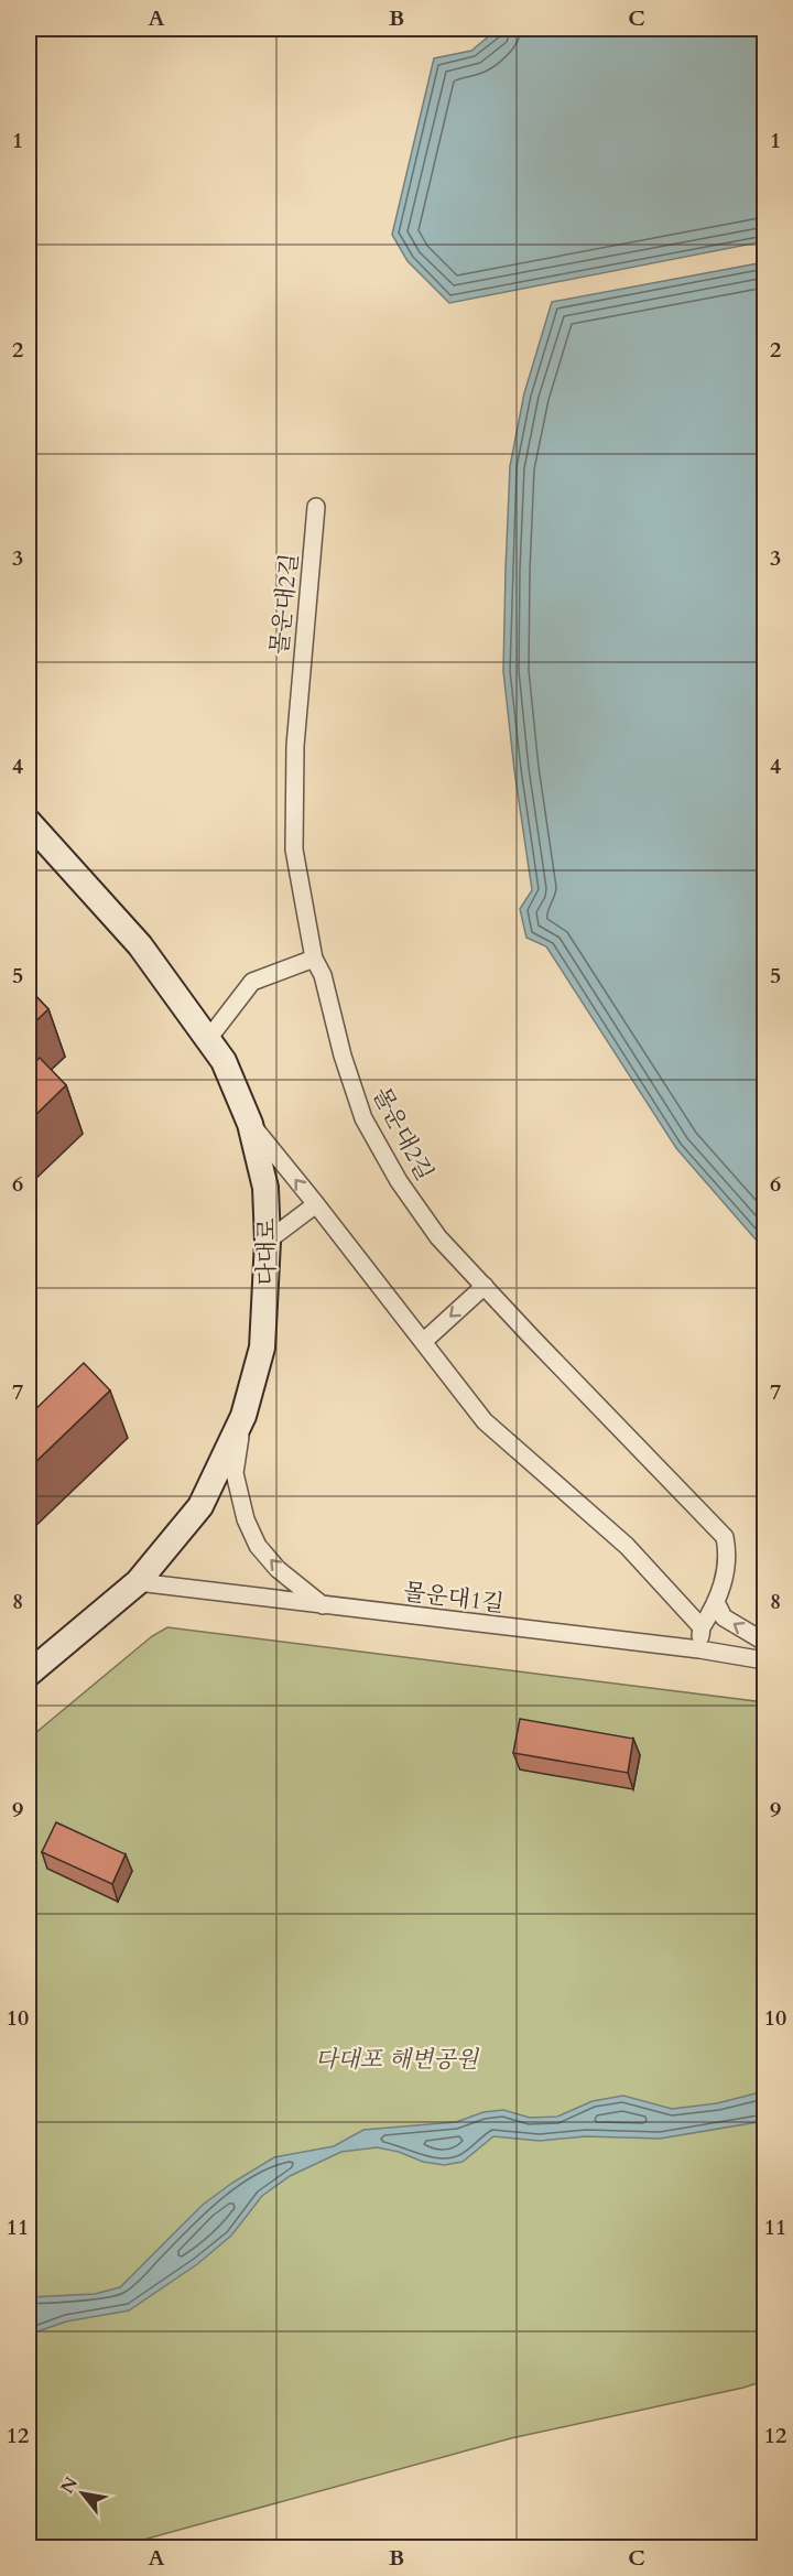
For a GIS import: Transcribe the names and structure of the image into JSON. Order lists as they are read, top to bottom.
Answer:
{
  "streets": {
    "main road": ["다대로"],
    "street": ["몰운대2길", "몰운대1길"]
  },
  "crossings": [
    ["다대로", "몰운대1길"]
  ],
  "parks": ["다대포 해변공원"],
  "north": "top left",
  "grid": {
    "columns": ["A", "B", "C"],
    "rows": [
      "1",
      "2",
      "3",
      "4",
      "5",
      "6",
      "7",
      "8",
      "9",
      "10",
      "11",
      "12"
    ]
  }
}
